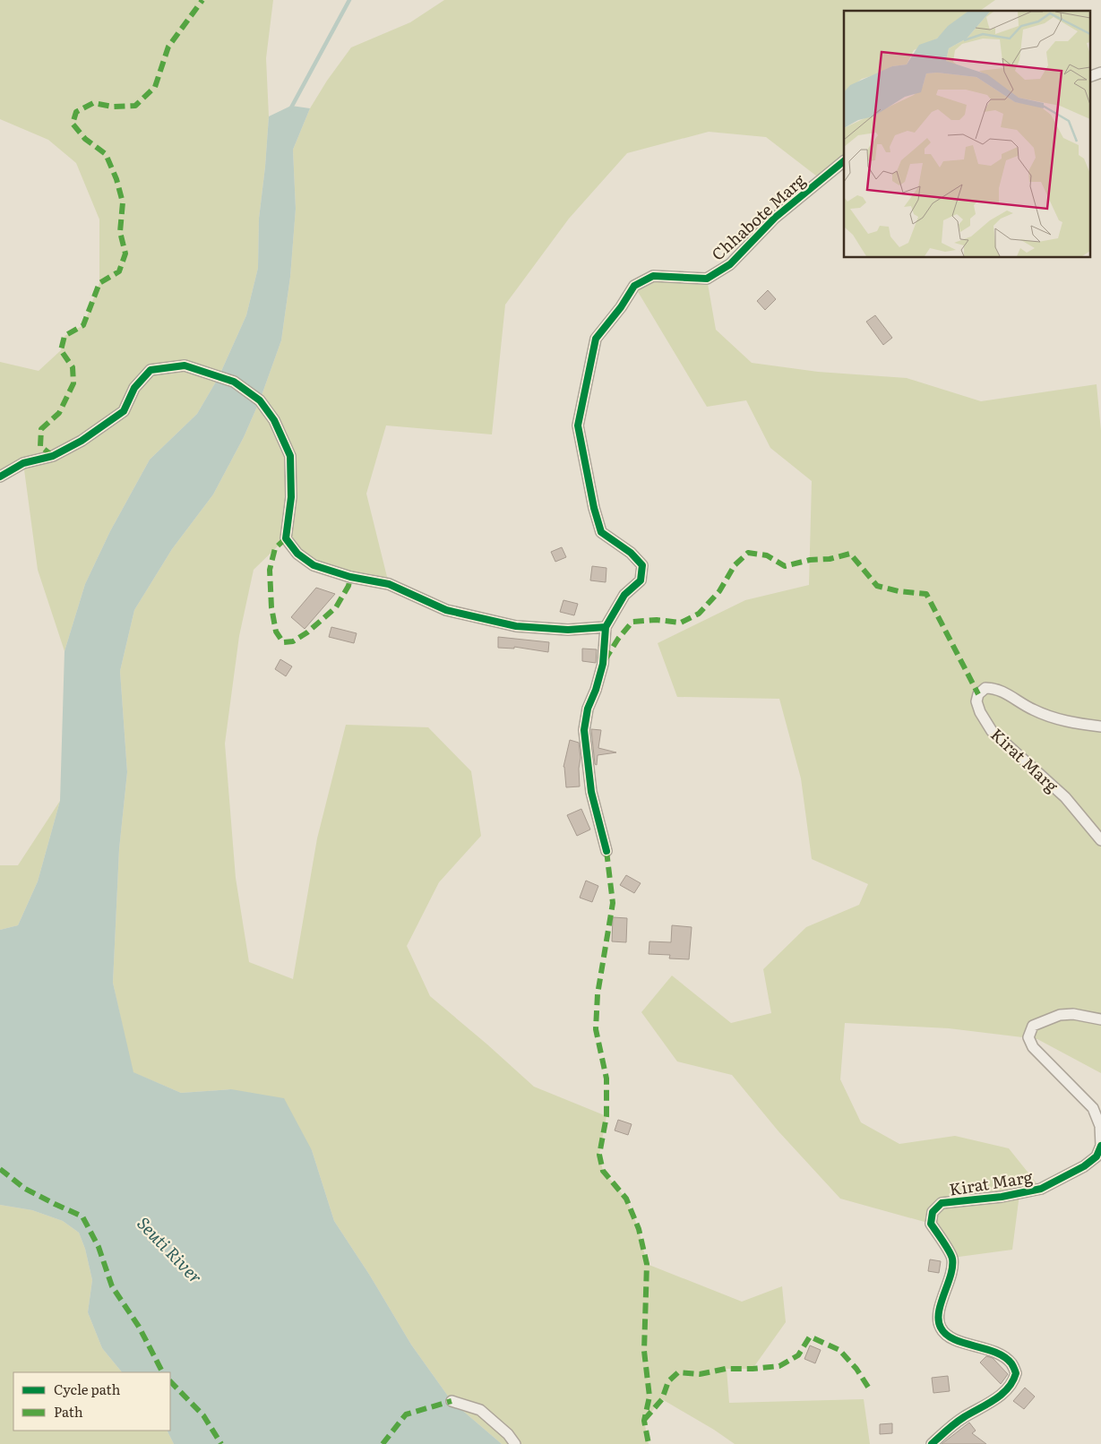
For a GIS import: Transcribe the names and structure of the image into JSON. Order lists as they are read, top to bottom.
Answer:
{
  "streets": {
    "street": ["Chhabote Marg", "Kirat Marg"]
  },
  "water": ["Seuti River"],
  "legend": ["Cycle path", "Path"]
}
